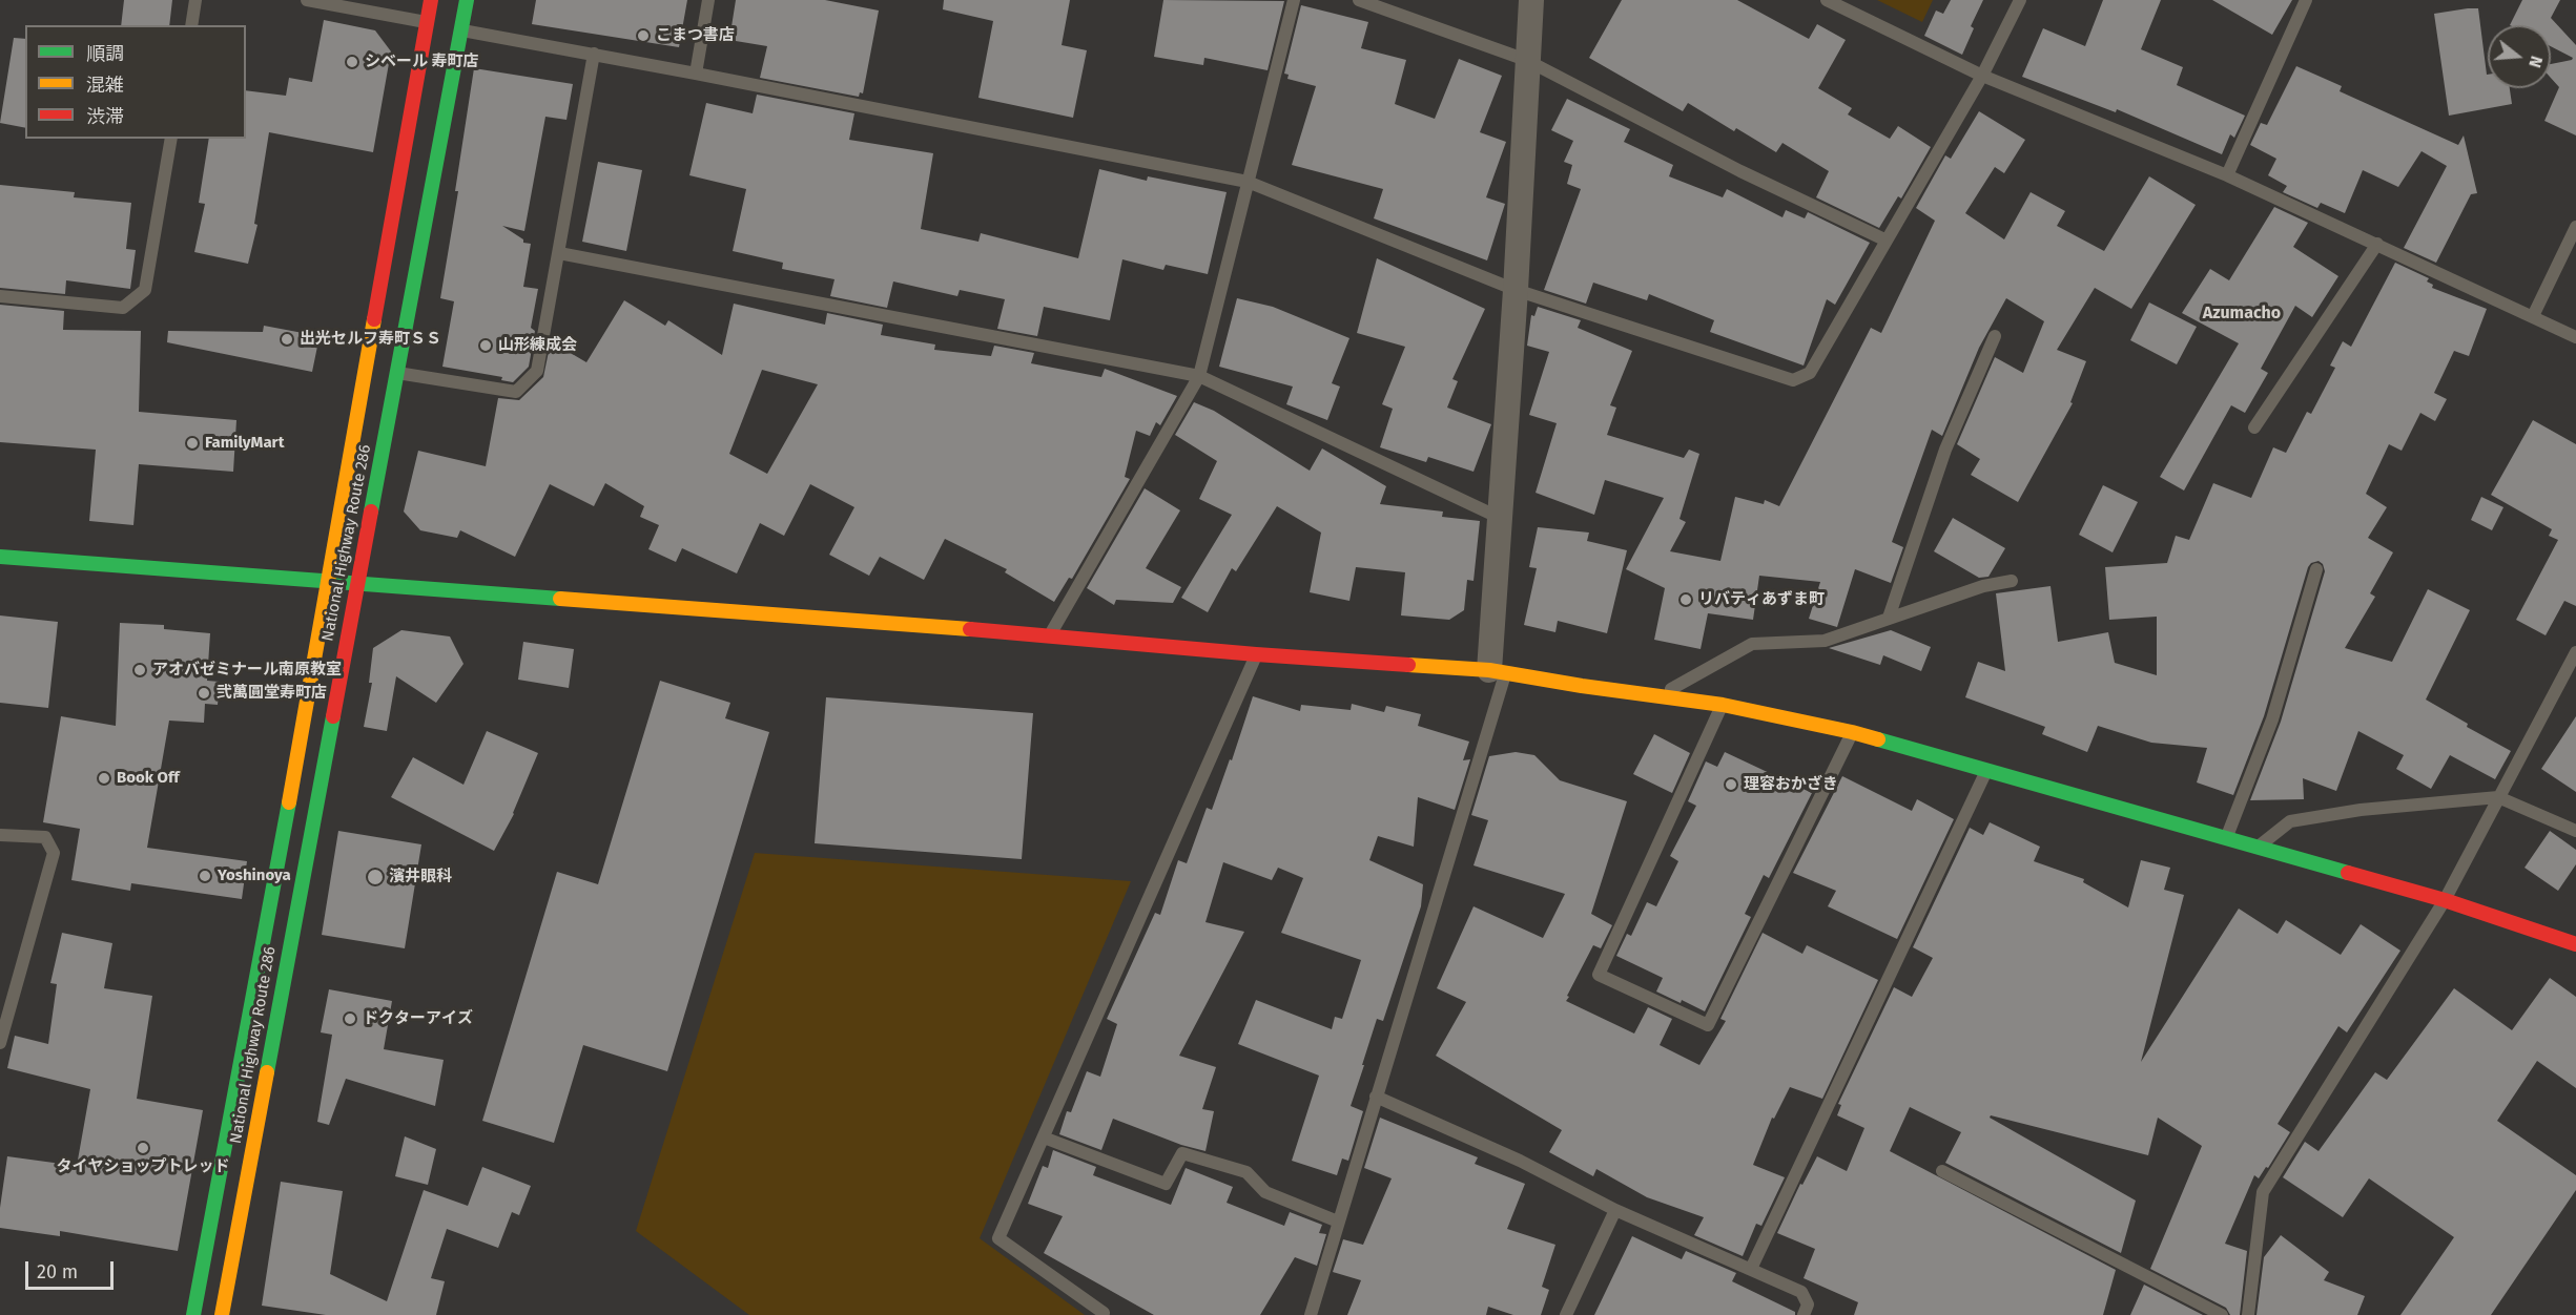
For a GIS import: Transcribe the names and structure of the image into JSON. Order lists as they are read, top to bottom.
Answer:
{
  "streets": {
    "main road": ["National Highway Route 286"]
  },
  "districts": ["Azumacho"],
  "places": [
    "こまつ書店",
    "シベール 寿町店",
    "出光セルフ寿町ＳＳ",
    "山形練成会",
    "FamilyMart",
    "リバティあずま町",
    "アオバゼミナール南原教室",
    "弐萬圓堂寿町店",
    "Book Off",
    "理容おかざき",
    "Yoshinoya",
    "濱井眼科",
    "ドクターアイズ",
    "タイヤショップトレッド"
  ],
  "legend": ["順調", "混雑", "渋滞"],
  "scale_bar": "20 m",
  "north": "right"
}
